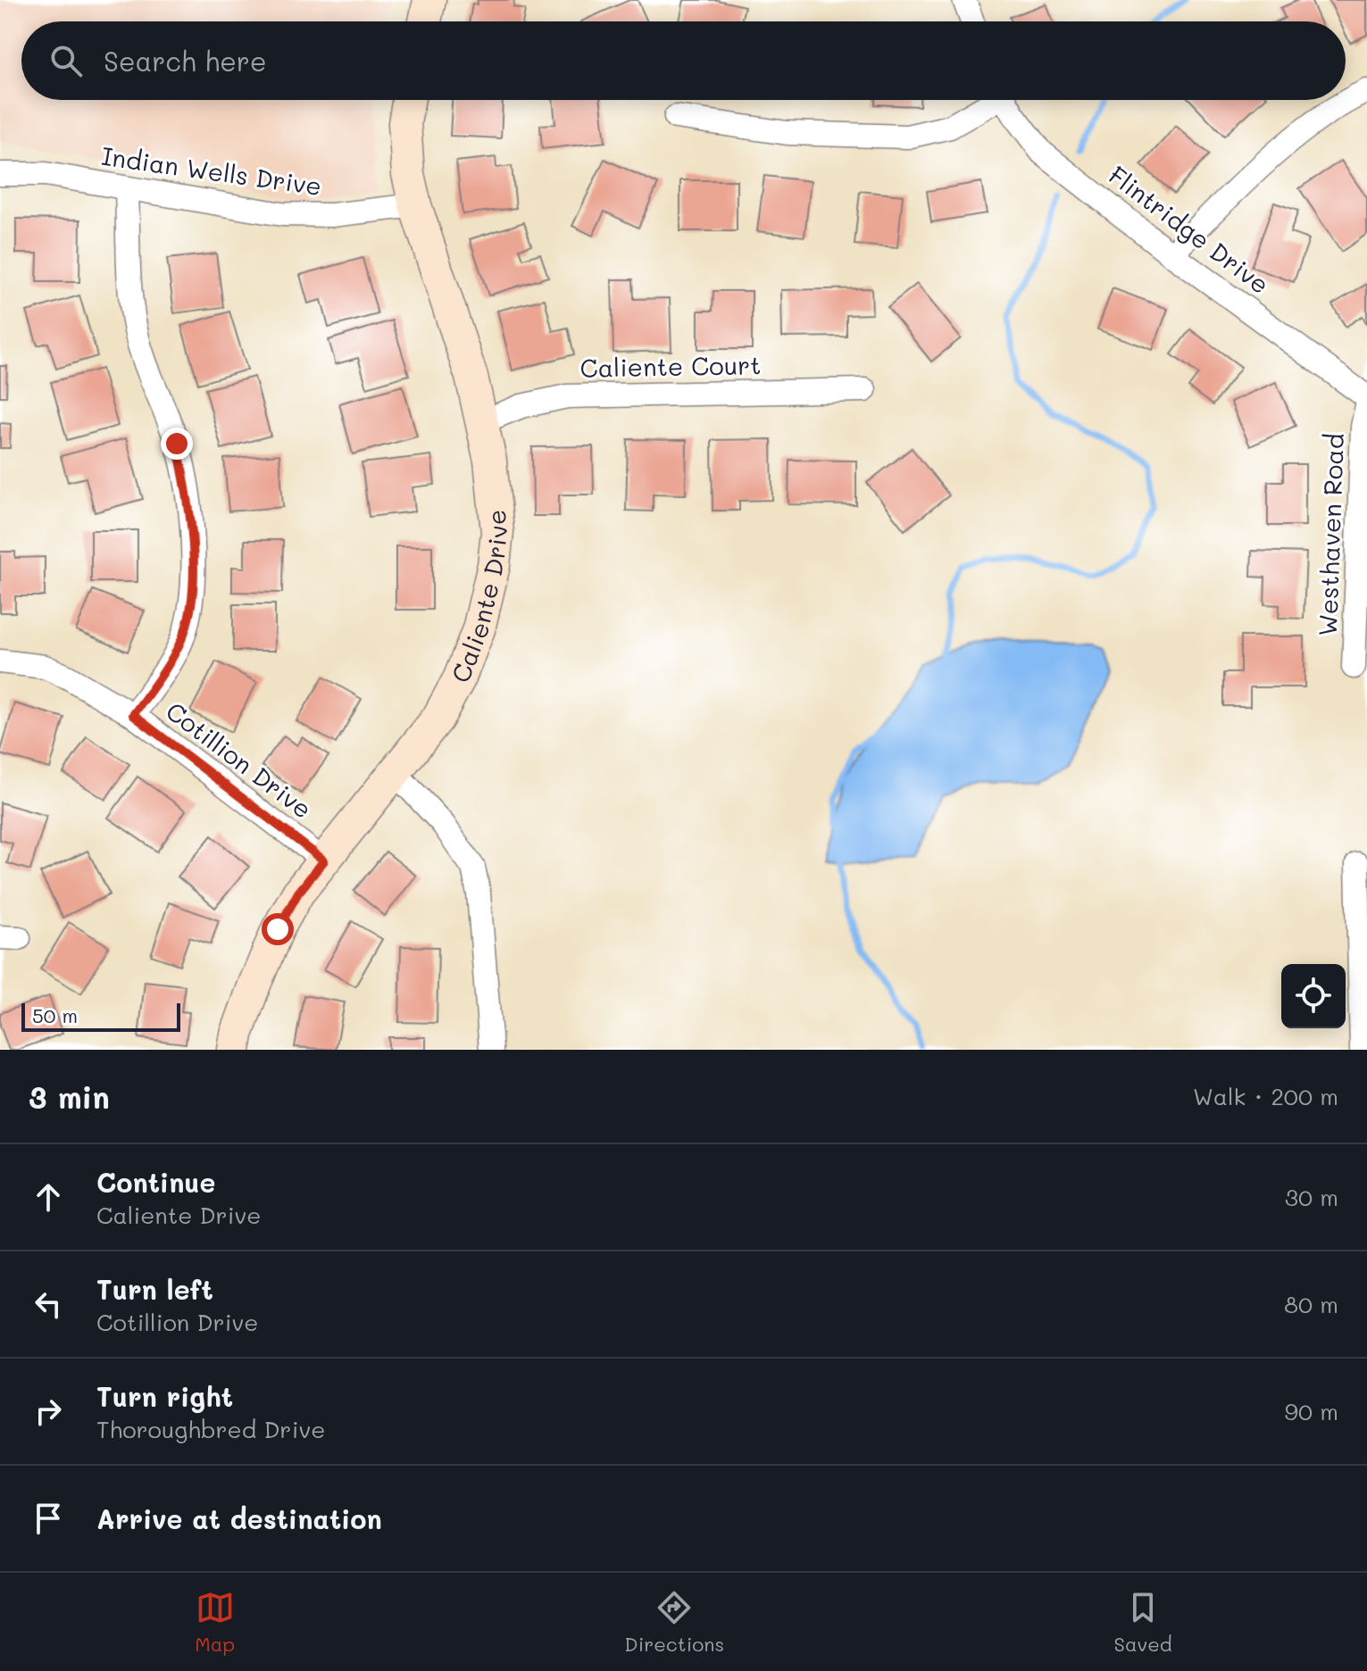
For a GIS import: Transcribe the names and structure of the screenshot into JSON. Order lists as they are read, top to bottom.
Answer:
{
  "streets": {
    "street": [
      "Indian Wells Drive",
      "Flintridge Drive",
      "Caliente Court",
      "Westhaven Road",
      "Caliente Drive",
      "Cotillion Drive"
    ]
  },
  "crossings": [
    ["Indian Wells Drive", "Caliente Drive"],
    ["Caliente Court", "Caliente Drive"],
    ["Caliente Drive", "Cotillion Drive"]
  ],
  "scale_bar": "50 m",
  "page": {
    "search": "Search here",
    "scale": "50 m",
    "heading": ["3 min", "Walk · 200 m"],
    "list": [
      ["Continue", "Caliente Drive", "30 m"],
      ["Turn left", "Cotillion Drive", "80 m"],
      ["Turn right", "Thoroughbred Drive", "90 m"],
      "Arrive at destination"
    ],
    "nav": ["Map", "Directions", "Saved"]
  }
}
